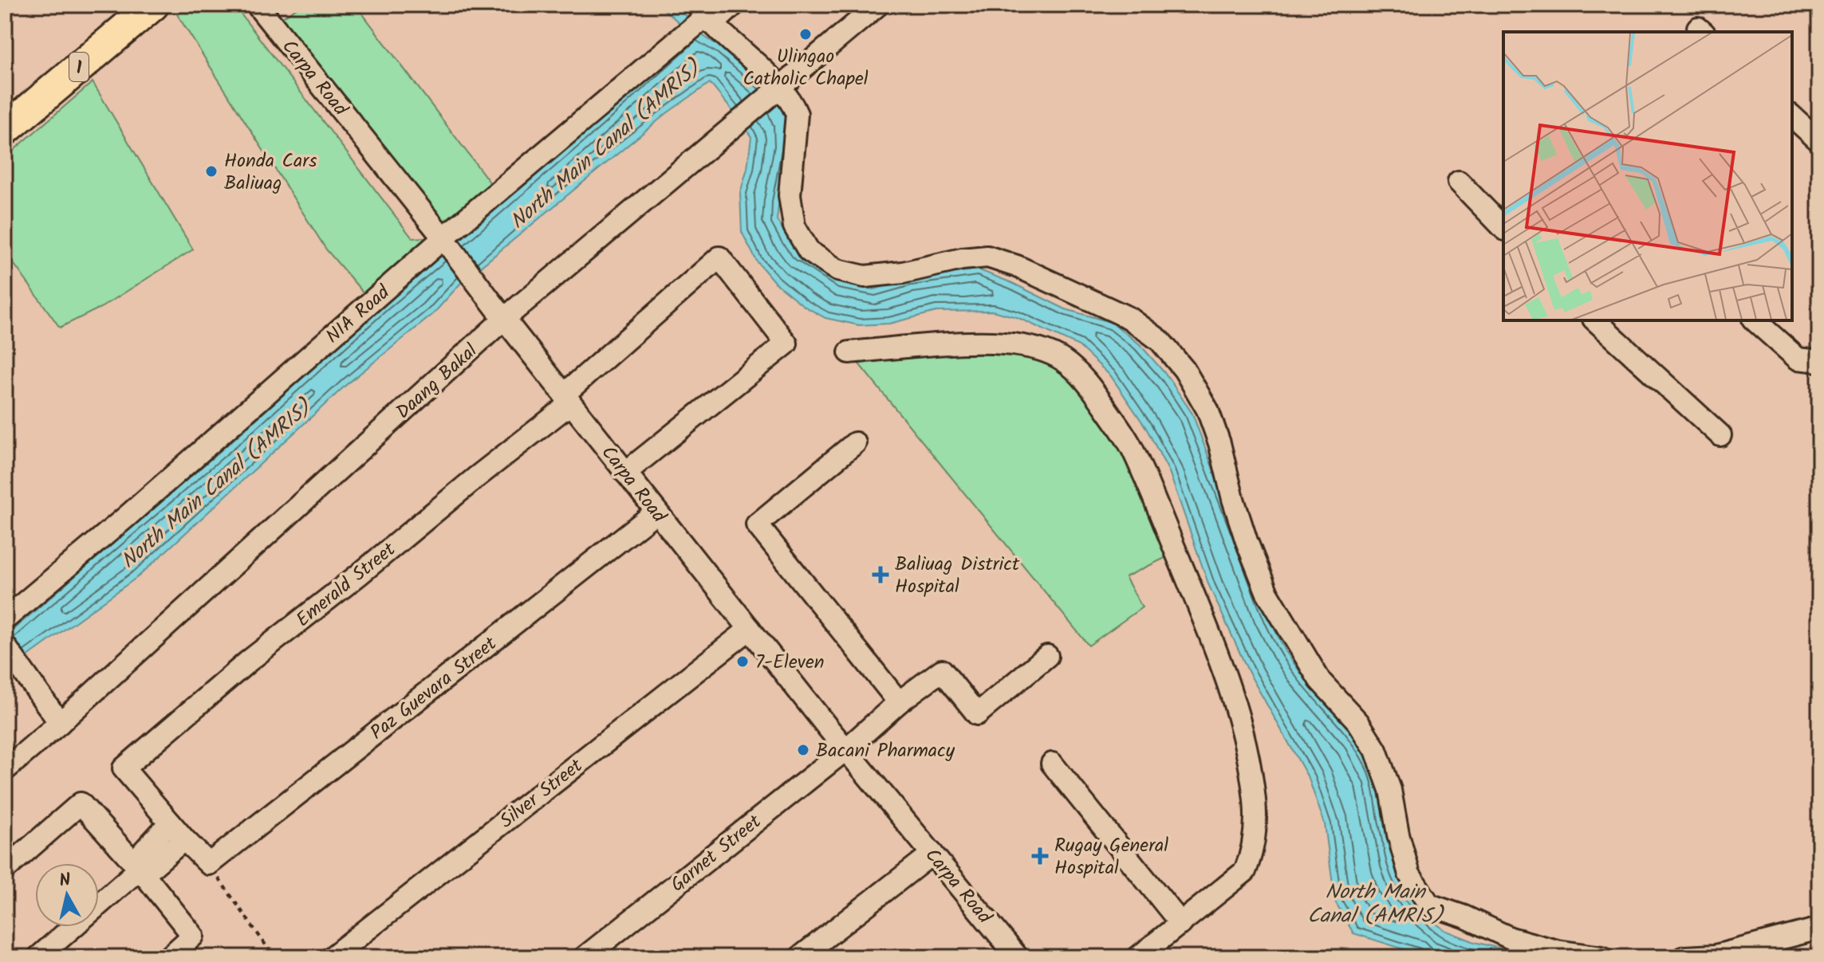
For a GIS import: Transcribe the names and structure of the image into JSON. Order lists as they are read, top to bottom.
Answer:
{
  "streets": {
    "highway": ["1"],
    "street": [
      "Carpa Road",
      "NIA Road",
      "Daang Bakal",
      "Emerald Street",
      "Paz Guevara Street",
      "Silver Street",
      "Garnet Street"
    ]
  },
  "crossings": [
    ["Carpa Road", "NIA Road"],
    ["Carpa Road", "Daang Bakal"],
    ["Carpa Road", "Emerald Street"],
    ["Carpa Road", "Paz Guevara Street"],
    ["Carpa Road", "Silver Street"],
    ["Carpa Road", "Garnet Street"]
  ],
  "water": ["North Main Canal (AMRIS)"],
  "places": {
    "other": [
      "Ulingao Catholic Chapel",
      "Honda Cars Baliuag",
      "7-Eleven",
      "Bacani Pharmacy"
    ],
    "health": ["Baliuag District Hospital", "Rugay General Hospital"]
  },
  "north": "top"
}
